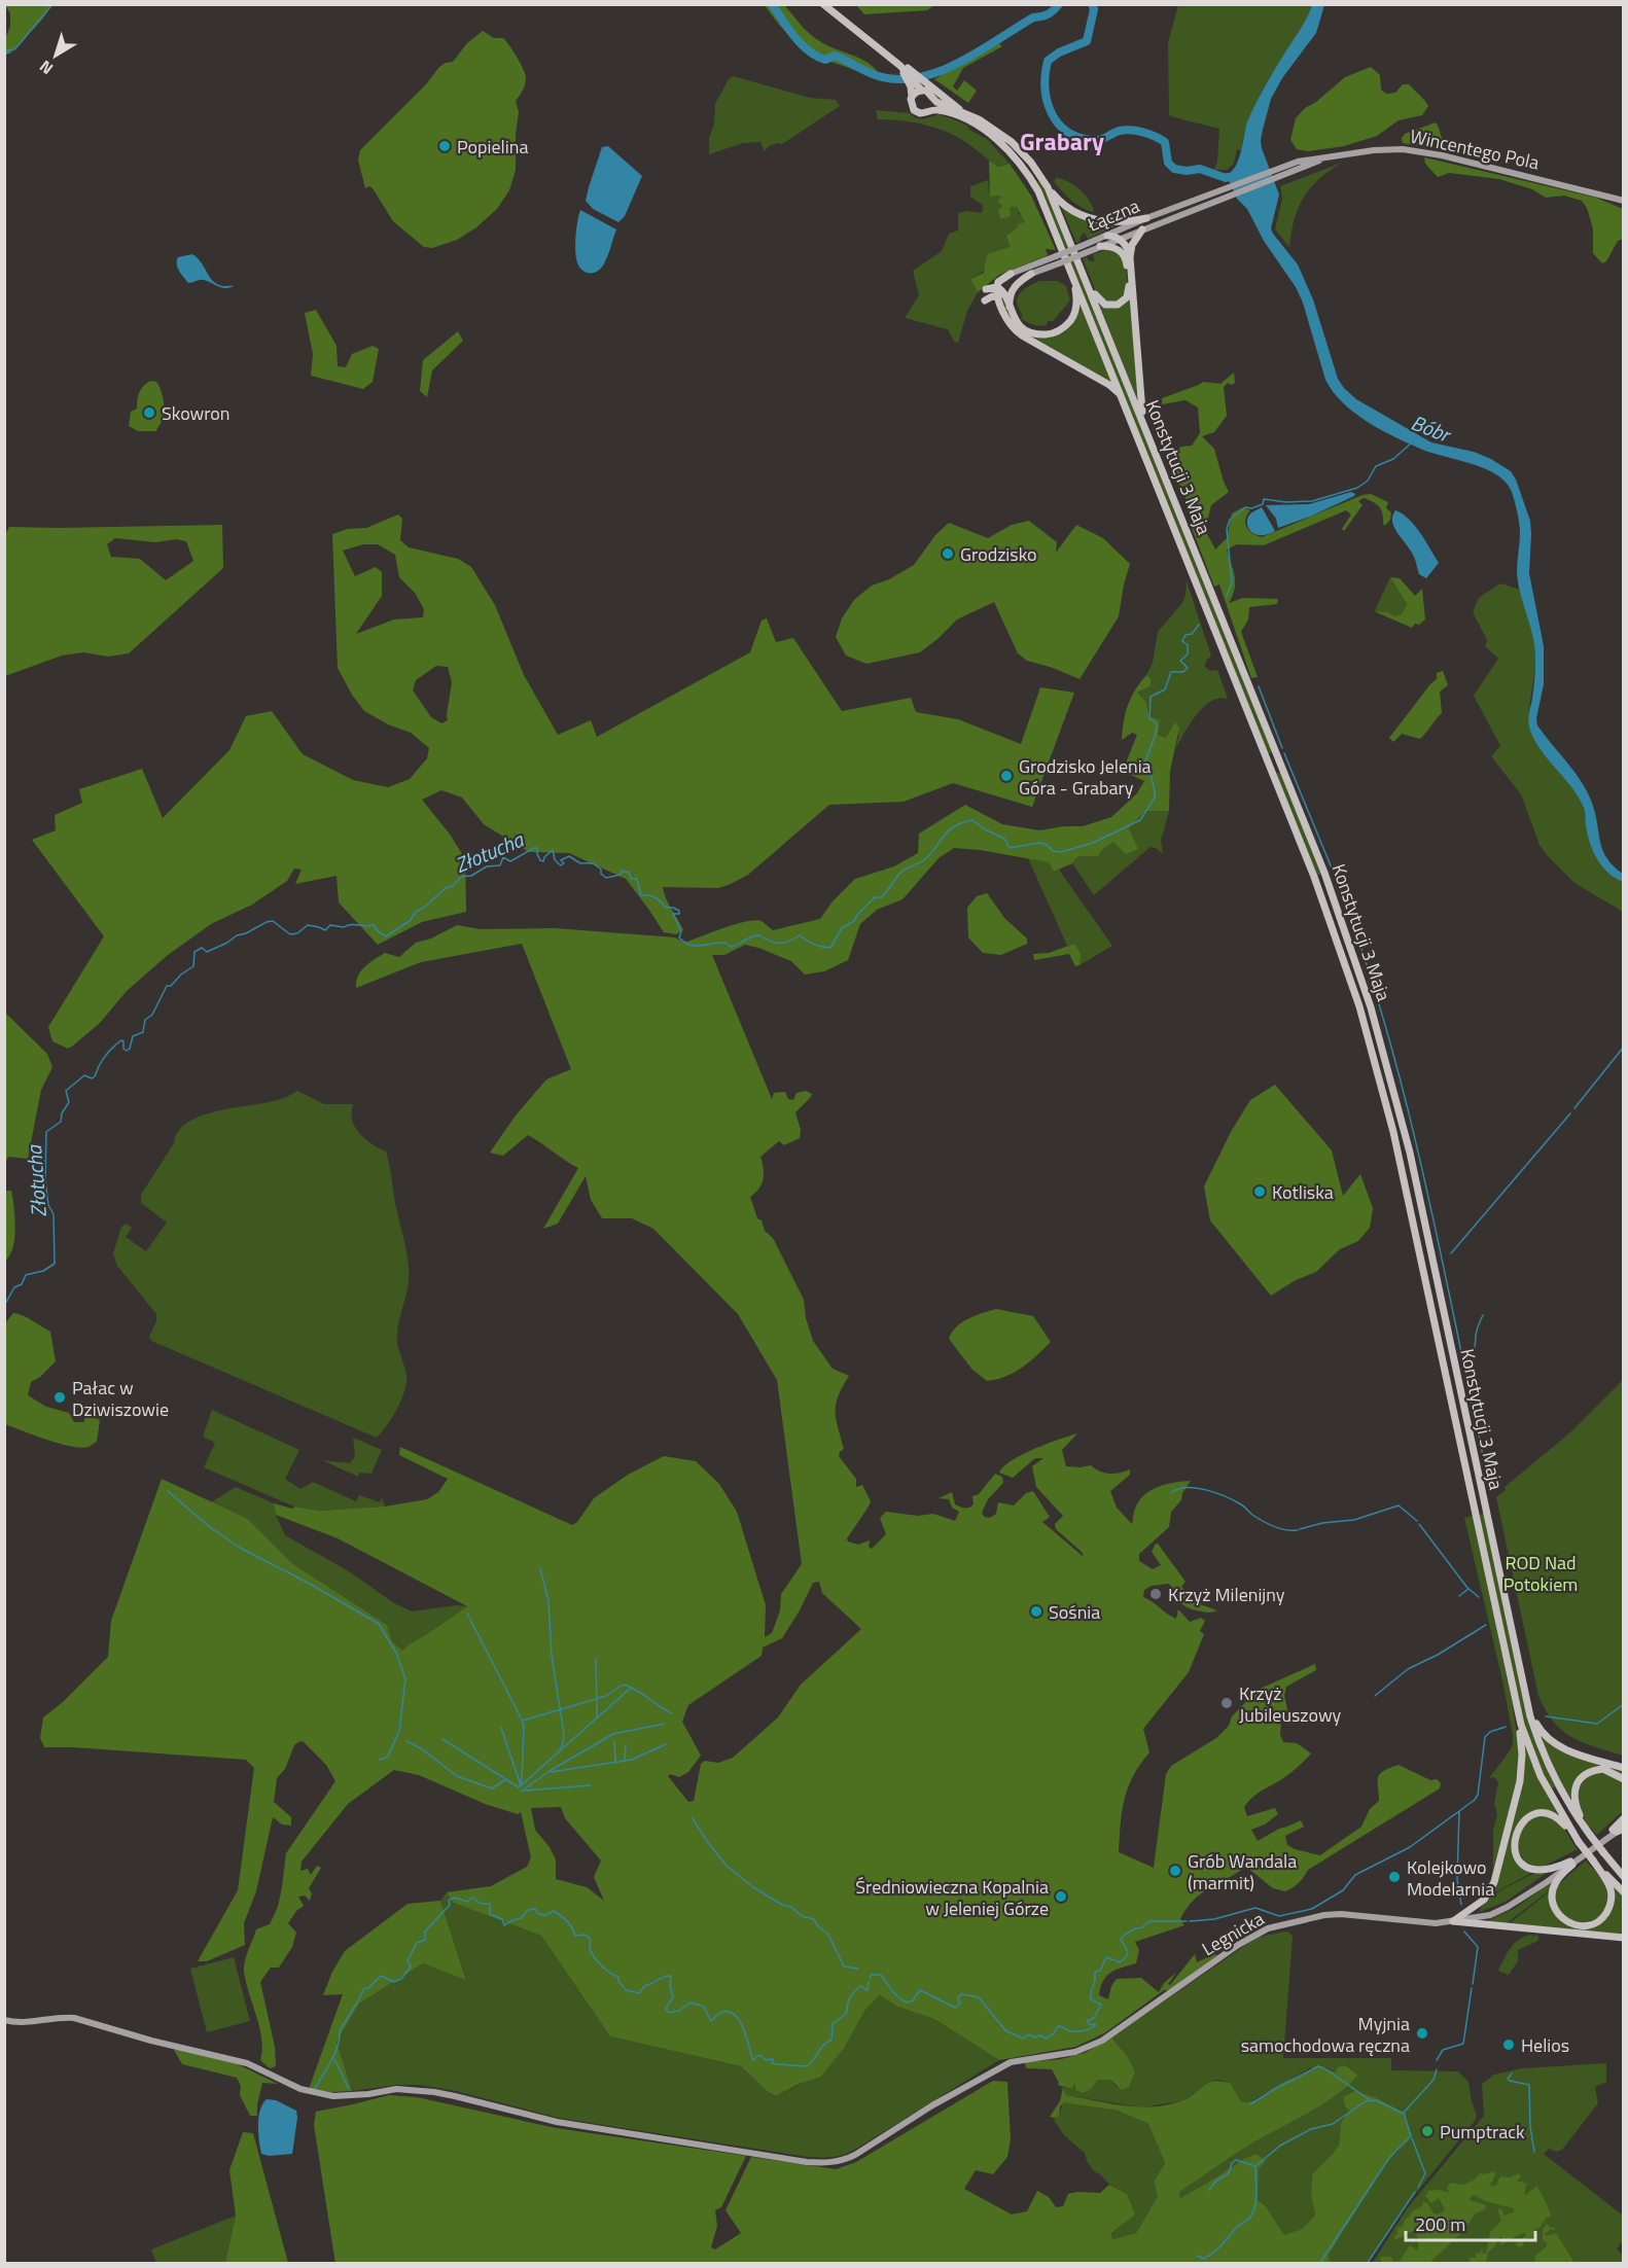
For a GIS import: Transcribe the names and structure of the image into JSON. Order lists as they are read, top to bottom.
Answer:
{
  "streets": {
    "main road": [
      "Wincentego Pola",
      "Łączna",
      "Konstytucji 3 Maja",
      "Legnicka"
    ]
  },
  "crossings": [
    ["Wincentego Pola", "Łączna"]
  ],
  "districts": ["Grabary"],
  "water": ["Bóbr", "Złotucha"],
  "parks": ["ROD Nad Potokiem"],
  "places": [
    "Popielina",
    "Skowron",
    "Grodzisko",
    "Grodzisko Jelenia Góra - Grabary",
    "Kotliska",
    "Pałac w Dziwiszowie",
    "Krzyż Milenijny",
    "Sośnia",
    "Krzyż Jubileuszowy",
    "Grób Wandala (marmit)",
    "Kolejkowo Modelarnia",
    "Średniowieczna Kopalnia w Jeleniej Górze",
    "Myjnia samochodowa ręczna",
    "Helios",
    "Pumptrack"
  ],
  "scale_bar": "200 m",
  "north": "bottom left"
}
